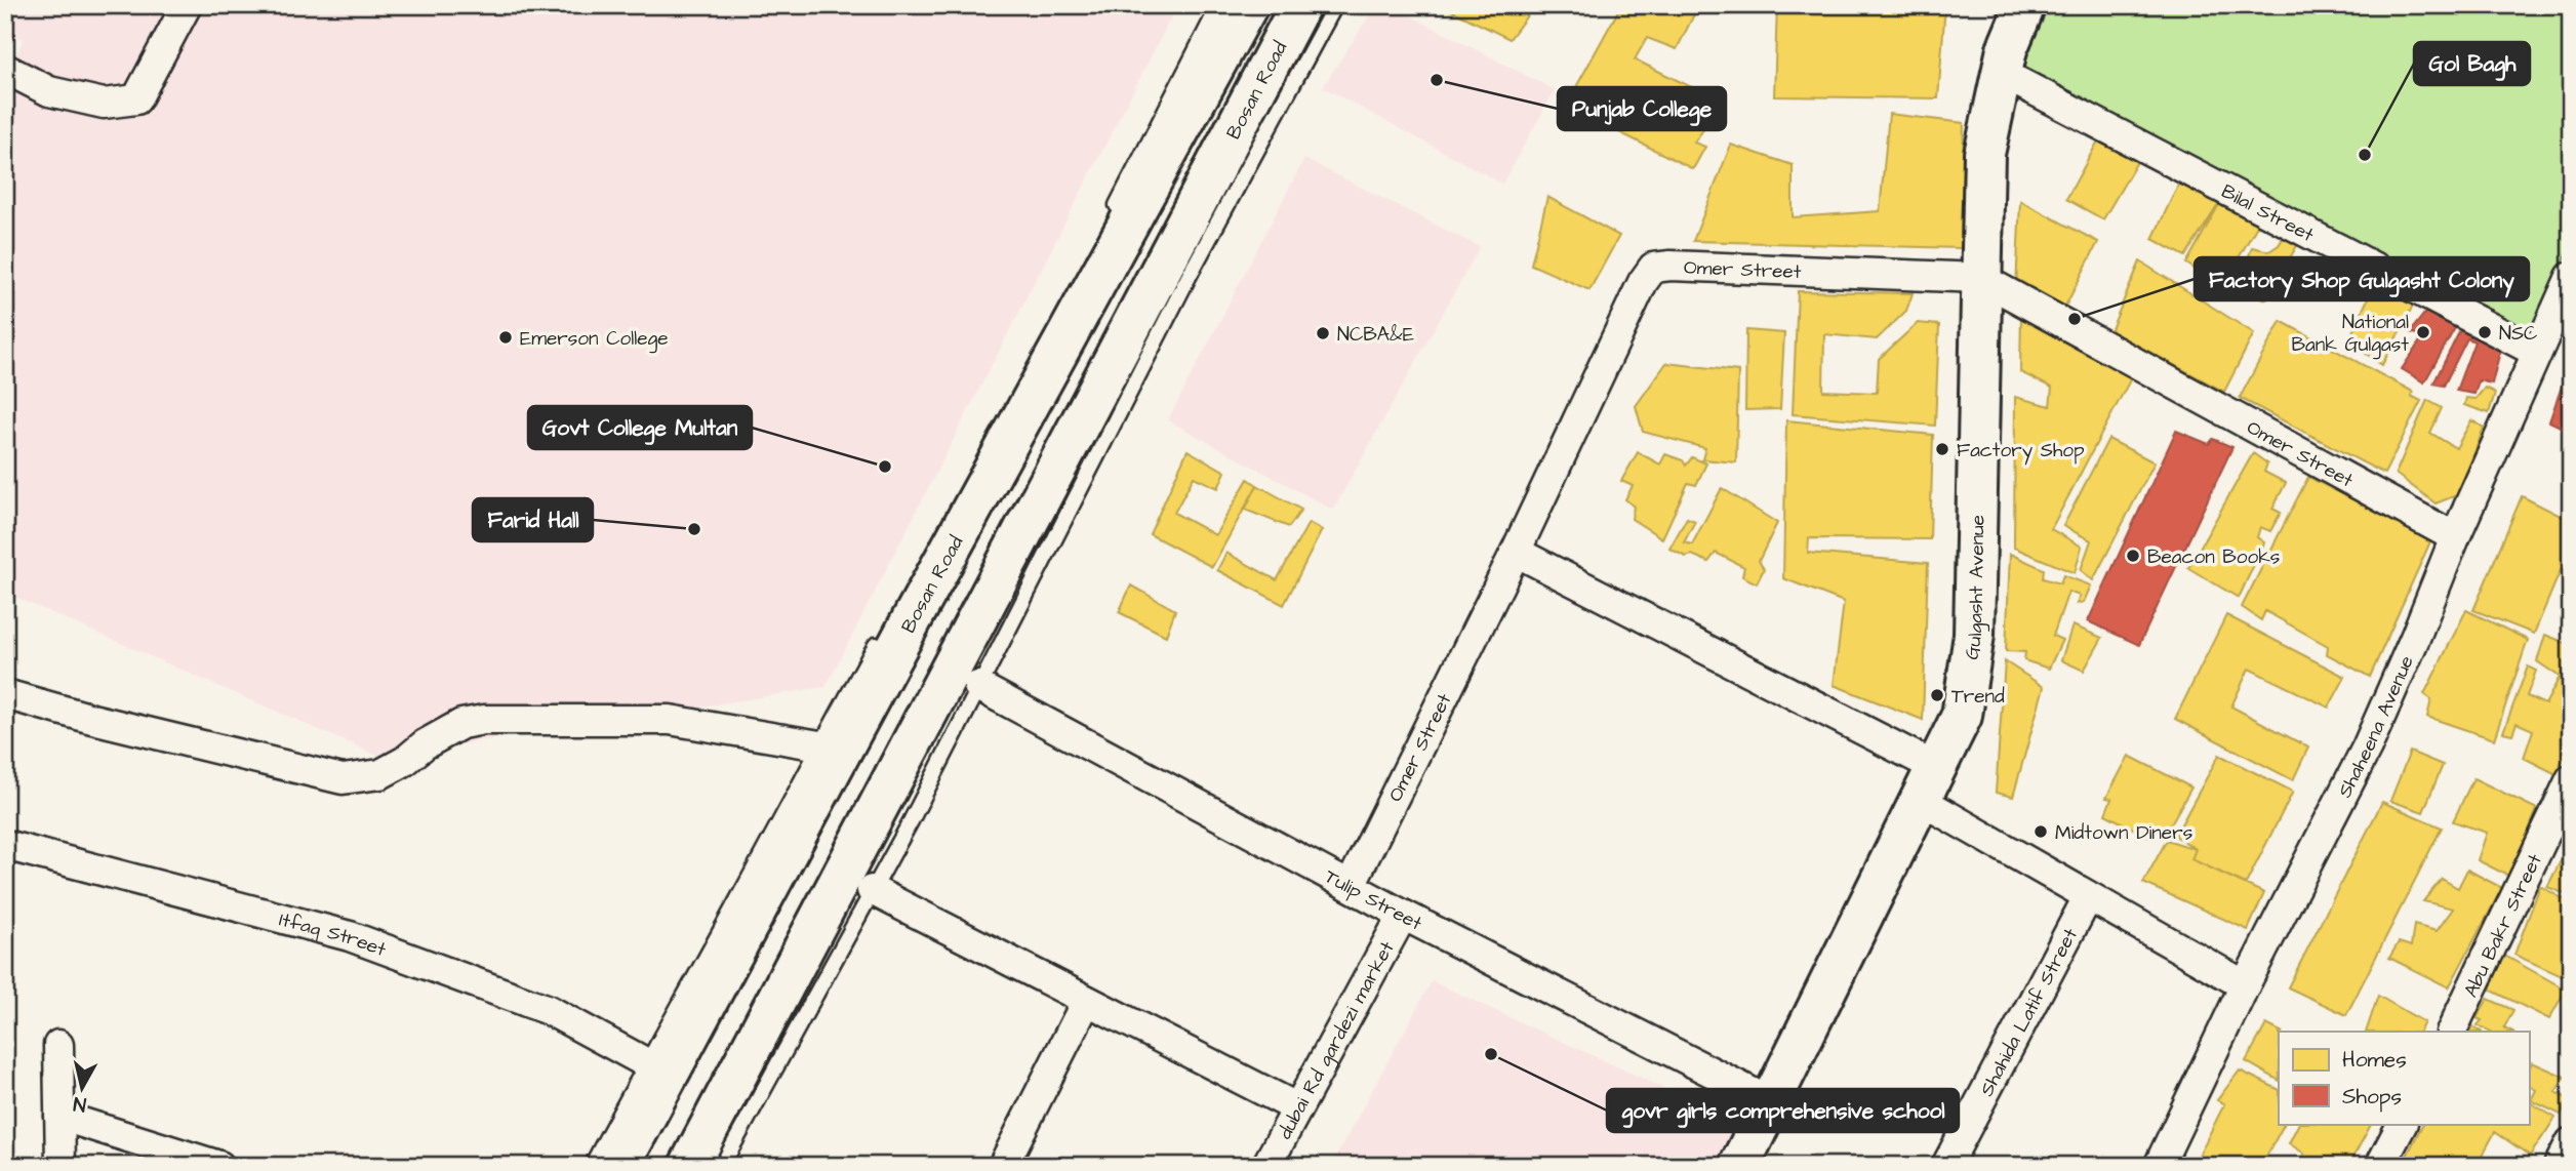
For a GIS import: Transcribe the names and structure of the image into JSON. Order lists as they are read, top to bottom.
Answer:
{
  "streets": {
    "main road": ["Bosan Road", "Gulgasht Avenue"],
    "street": [
      "Bilal Street",
      "Omer Street",
      "Shaheena Avenue",
      "Tulip Street",
      "Abu Bakr Street",
      "Itfaq Street",
      "Shahida Latif Street",
      "dubai Rd gardezi market"
    ]
  },
  "crossings": [
    ["Bilal Street", "Gulgasht Avenue"],
    ["Bilal Street", "Shaheena Avenue"],
    ["Omer Street", "Gulgasht Avenue"],
    ["Omer Street", "Shaheena Avenue"],
    ["Omer Street", "Tulip Street"],
    ["Gulgasht Avenue", "Tulip Street"],
    ["Tulip Street", "dubai Rd gardezi market"]
  ],
  "places": [
    "Punjab College",
    "Gol Bagh",
    "Factory Shop Gulgasht Colony",
    "National Bank Gulgast",
    "NSC",
    "NCBA&E",
    "Emerson College",
    "Factory Shop",
    "Govt College Multan",
    "Farid Hall",
    "Beacon Books",
    "Trend",
    "Midtown Diners",
    "govr girls comprehensive school"
  ],
  "legend": ["Homes", "Shops"],
  "north": "bottom"
}
